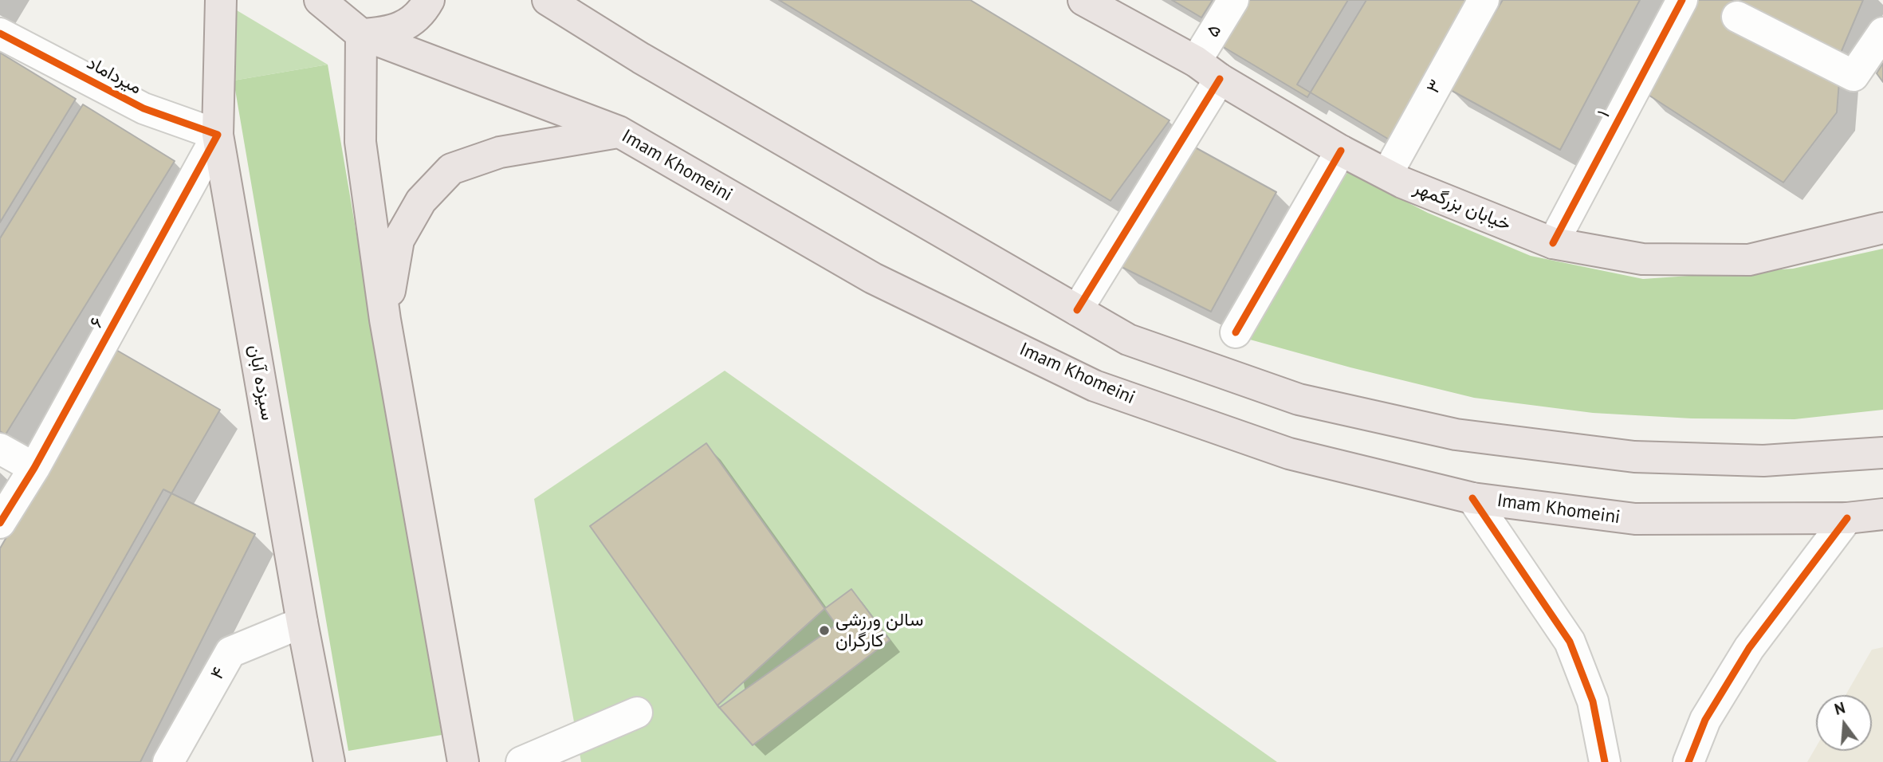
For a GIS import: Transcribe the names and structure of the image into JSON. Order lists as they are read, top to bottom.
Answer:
{
  "streets": {
    "main road": ["Imam Khomeini", "خیابان بزرگمهر", "سیزده آبان"],
    "street": [
      "۵",
      "میرداماد",
      "۳",
      "۱",
      "۶",
      "۴"
    ]
  },
  "crossings": [
    ["۵", "خیابان بزرگمهر"],
    ["میرداماد", "۶"],
    ["میرداماد", "سیزده آبان"],
    ["۳", "خیابان بزرگمهر"],
    ["۱", "خیابان بزرگمهر"],
    ["۶", "سیزده آبان"],
    ["سیزده آبان", "۴"]
  ],
  "places": ["سالن ورزشی کارگران"],
  "north": "top"
}
